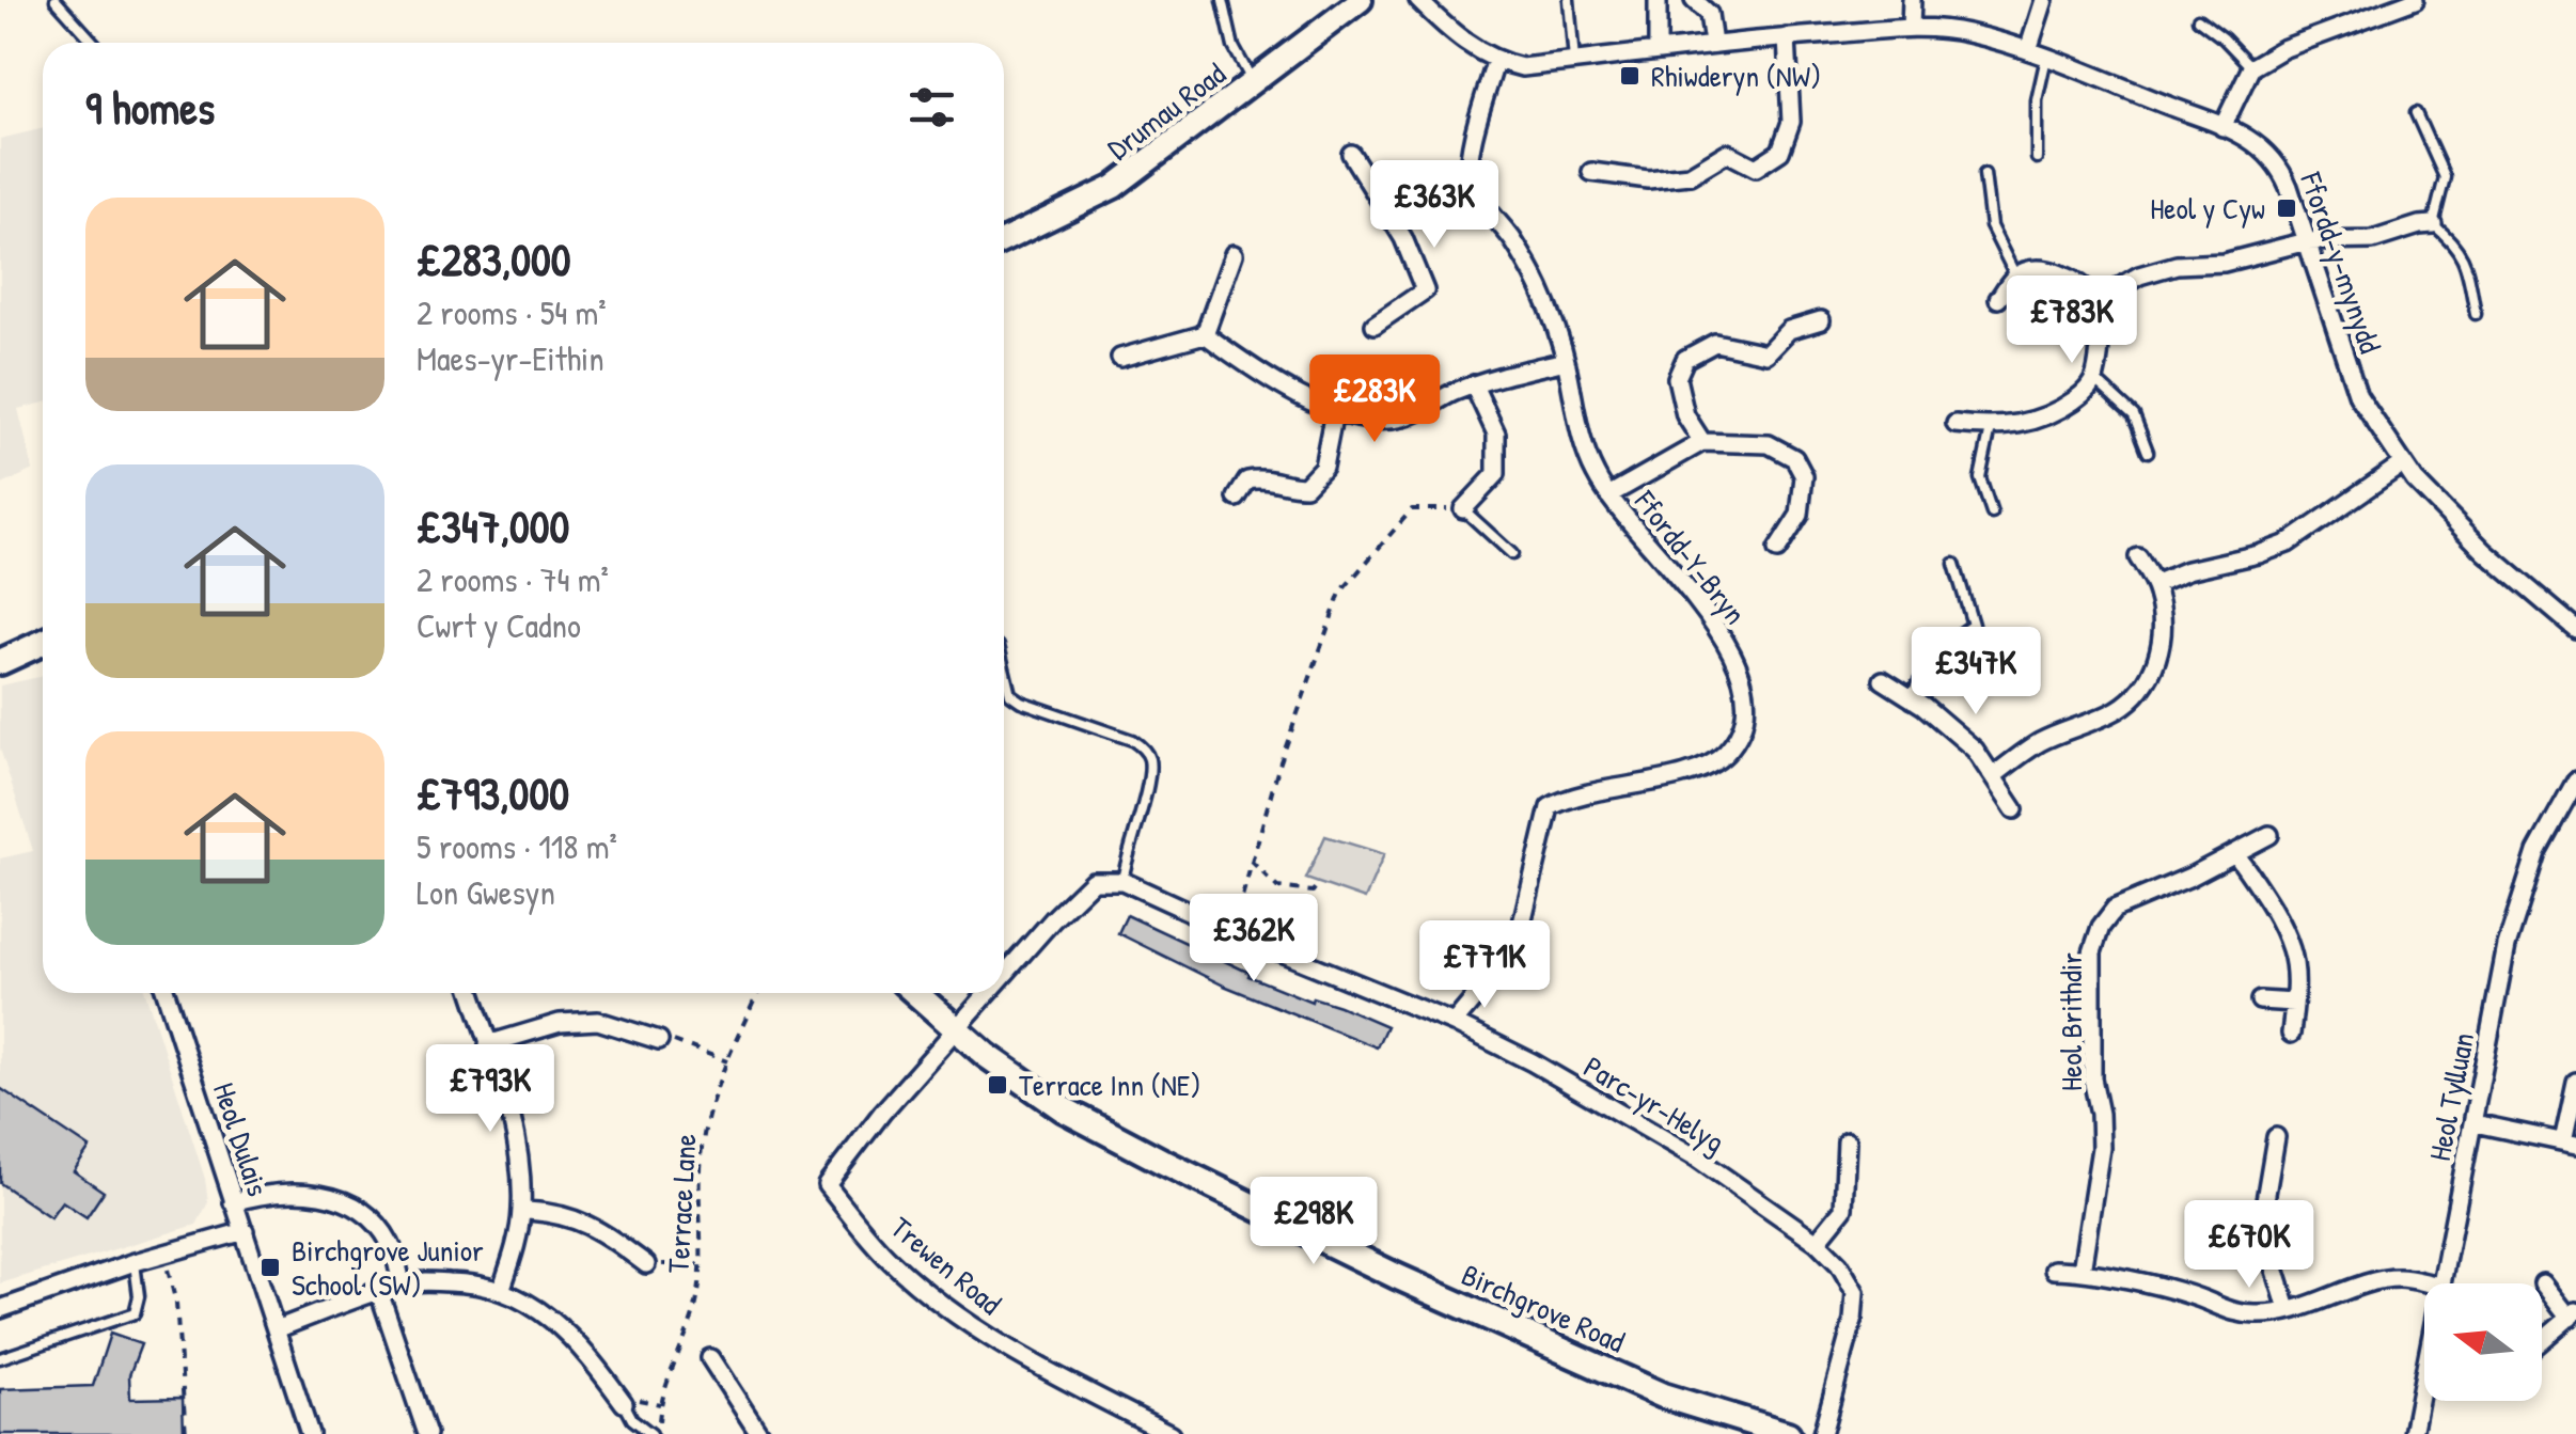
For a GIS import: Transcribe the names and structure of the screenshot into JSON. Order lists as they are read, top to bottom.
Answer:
{
  "streets": {
    "main road": ["Birchgrove Road"],
    "street": [
      "Drumau Road",
      "Ffordd-y-mynydd",
      "Ffordd-Y-Bryn",
      "Heol Brithdir",
      "Heol Tylluan",
      "Parc-yr-Helyg",
      "Heol Dulais",
      "Trewen Road"
    ],
    "path": ["Terrace Lane"]
  },
  "crossings": [
    ["Ffordd-Y-Bryn", "Parc-yr-Helyg"],
    ["Trewen Road", "Birchgrove Road"]
  ],
  "places": {
    "transit": [
      "Rhiwderyn (NW)",
      "Heol y Cyw",
      "Terrace Inn (NE)",
      "Birchgrove Junior School (SW)"
    ]
  },
  "north": "left",
  "page": {
    "heading": "9 homes",
    "price": [
      "£363K",
      "£783K",
      "£283K",
      "£347K",
      "£362K",
      "£771K",
      "£793K",
      "£298K",
      "£670K"
    ],
    "list": [
      {
        "name": "£283,000",
        "note": "2 rooms · 54 m² · Maes-yr-Eithin"
      },
      {
        "name": "£347,000",
        "note": "2 rooms · 74 m² · Cwrt y Cadno"
      },
      {
        "name": "£793,000",
        "note": "5 rooms · 118 m² · Lon Gwesyn"
      }
    ]
  }
}
